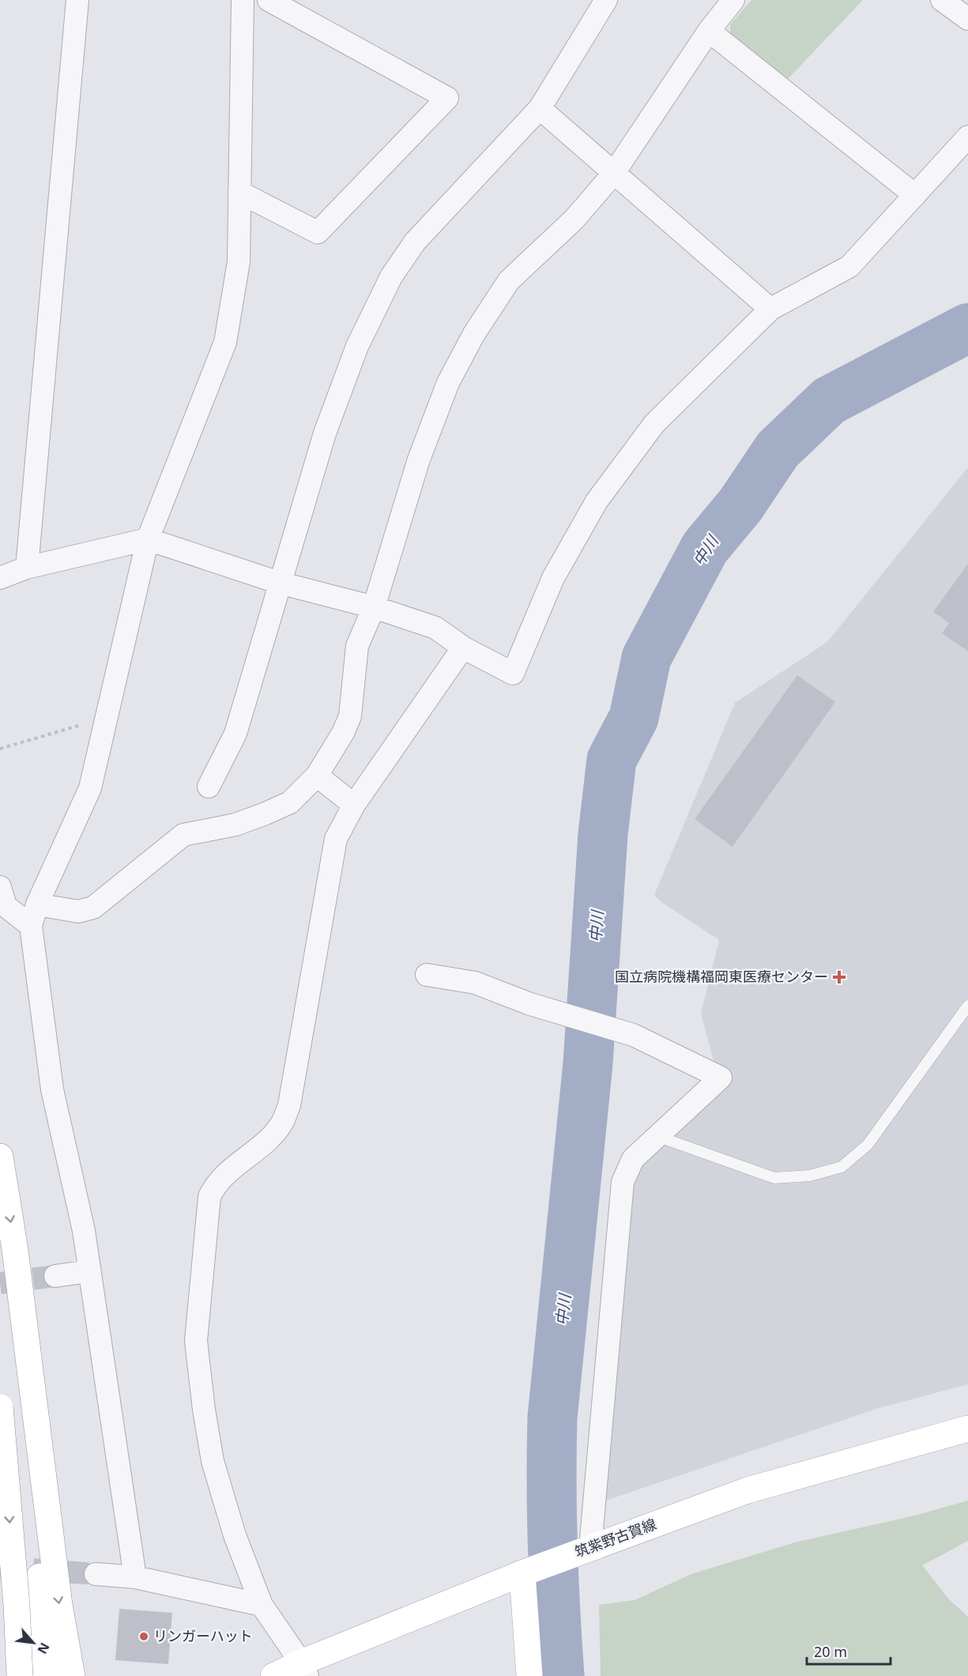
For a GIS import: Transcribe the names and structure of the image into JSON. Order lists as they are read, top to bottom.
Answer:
{
  "streets": {
    "main road": ["筑紫野古賀線"]
  },
  "water": ["中川"],
  "places": {
    "health": ["国立病院機構福岡東医療センター"],
    "other": ["リンガーハット"]
  },
  "scale_bar": "20 m",
  "north": "bottom right"
}
